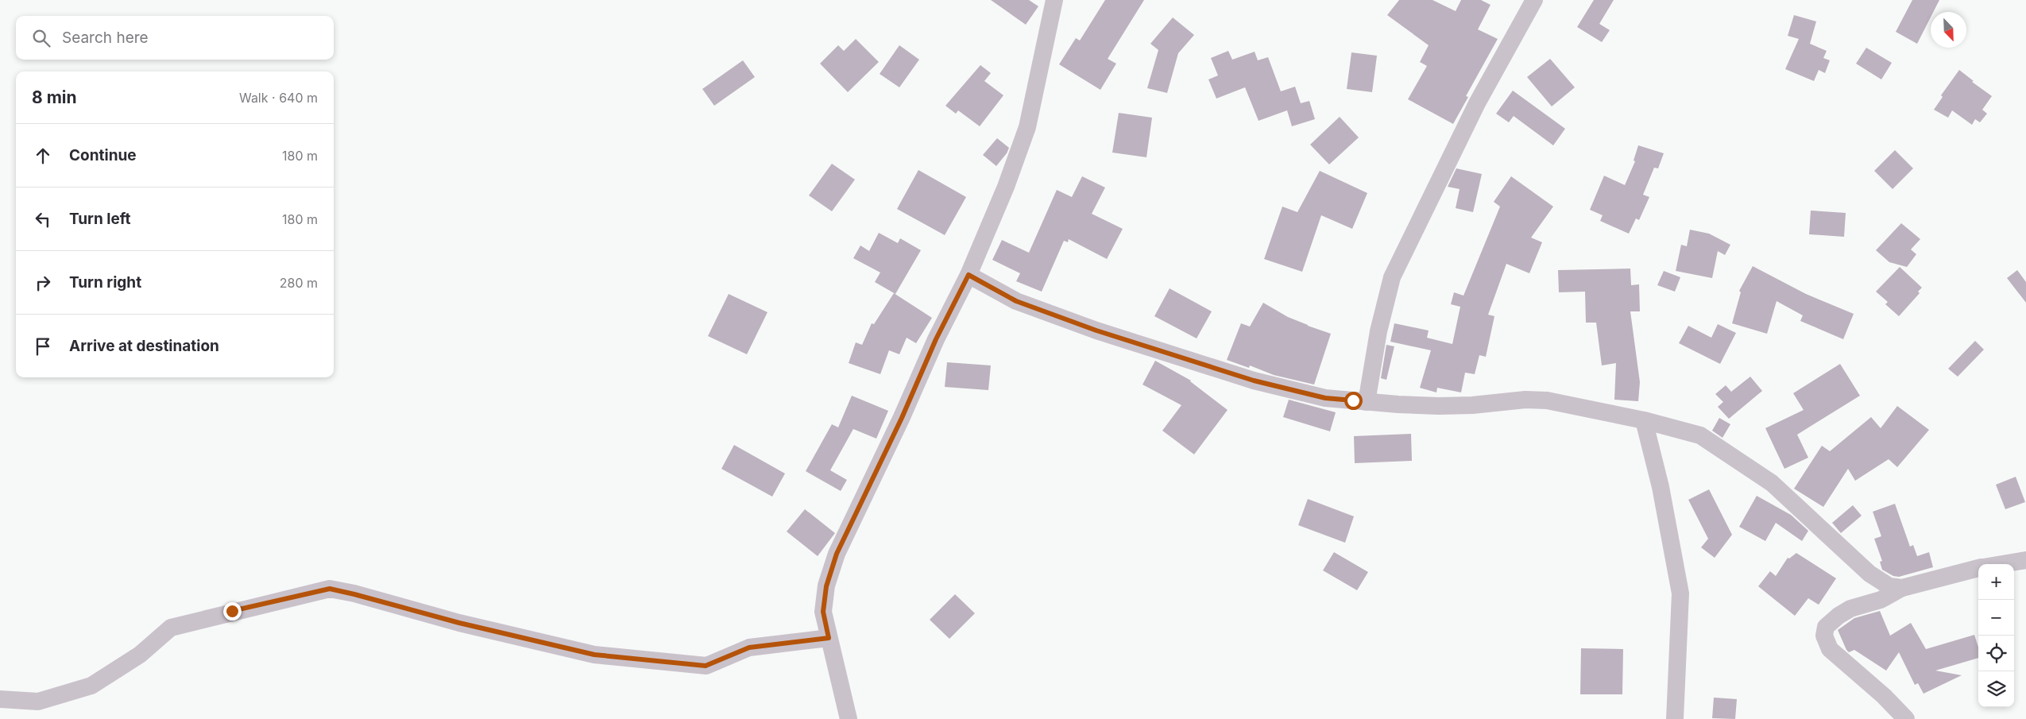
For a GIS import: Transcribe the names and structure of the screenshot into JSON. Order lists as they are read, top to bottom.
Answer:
{
  "north": "bottom right",
  "page": {
    "search": "Search here",
    "heading": ["8 min", "Walk · 640 m"],
    "list": [
      ["Continue", "180 m"],
      ["Turn left", "180 m"],
      ["Turn right", "280 m"],
      "Arrive at destination"
    ],
    "map_buttons": ["+", "−"]
  }
}
